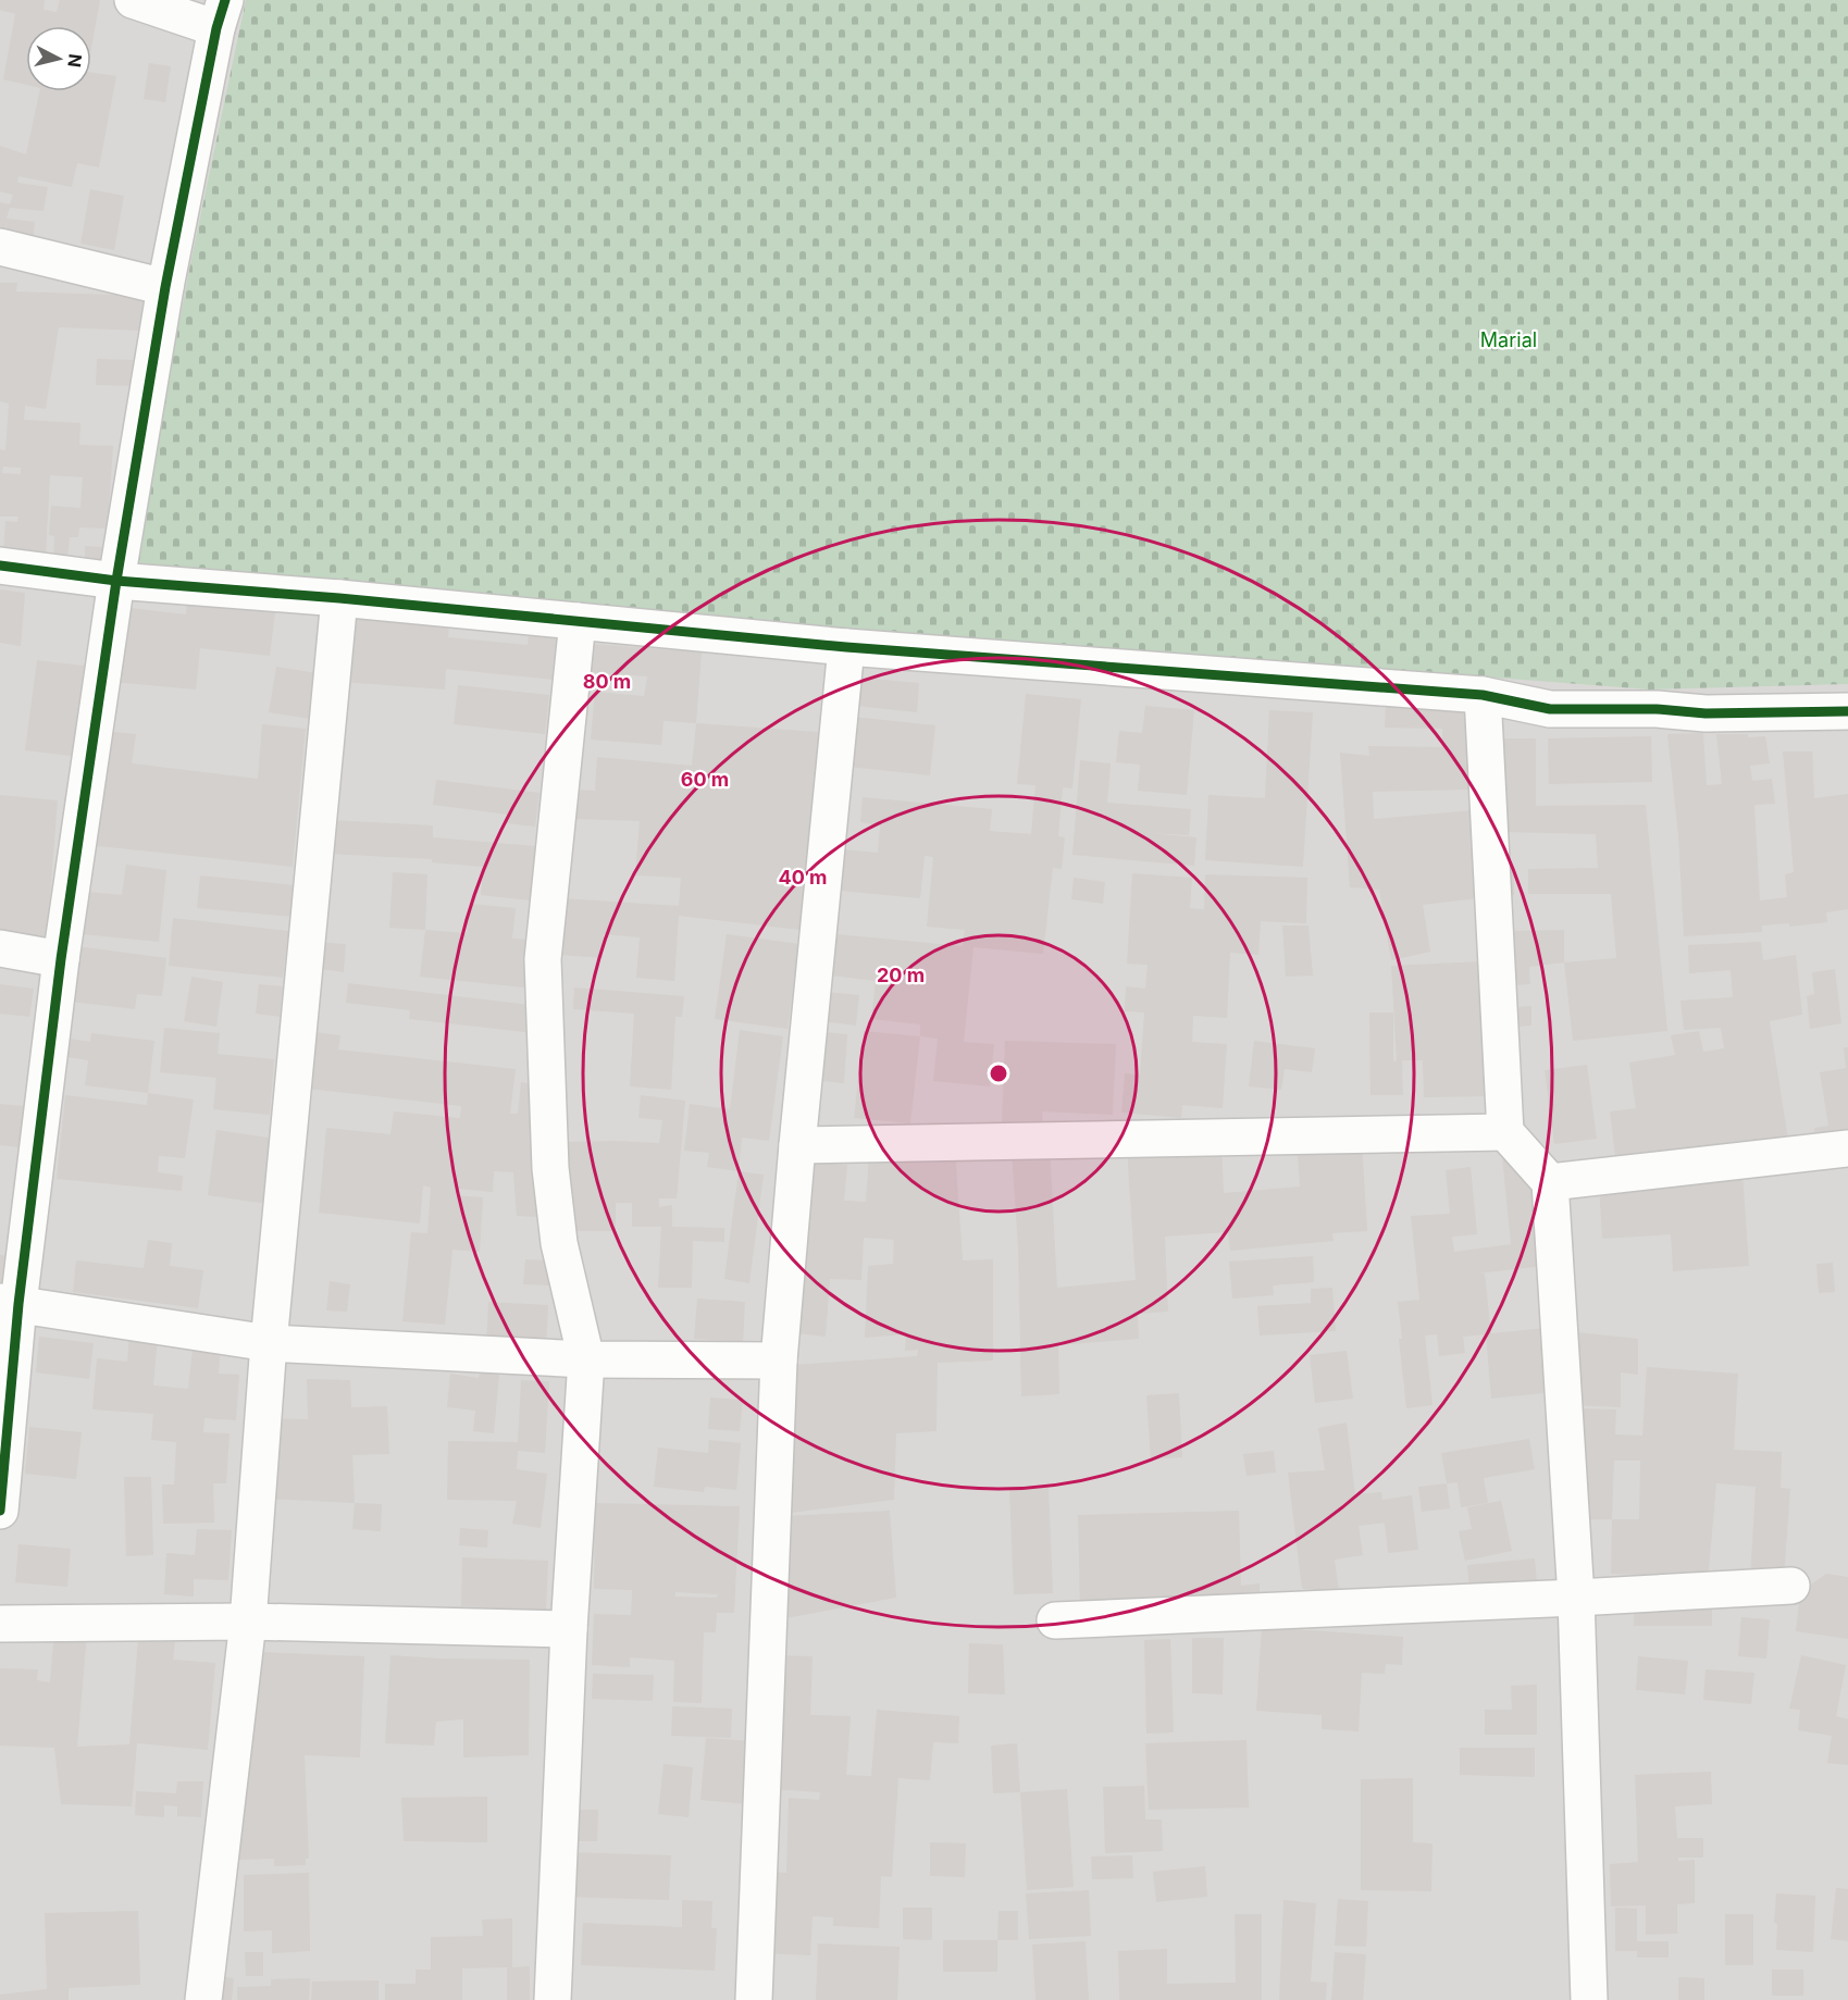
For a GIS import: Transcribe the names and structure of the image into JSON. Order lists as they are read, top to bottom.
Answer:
{
  "parks": ["Marial"],
  "north": "right",
  "rings": [
    "80 m",
    "60 m",
    "40 m",
    "20 m"
  ]
}
